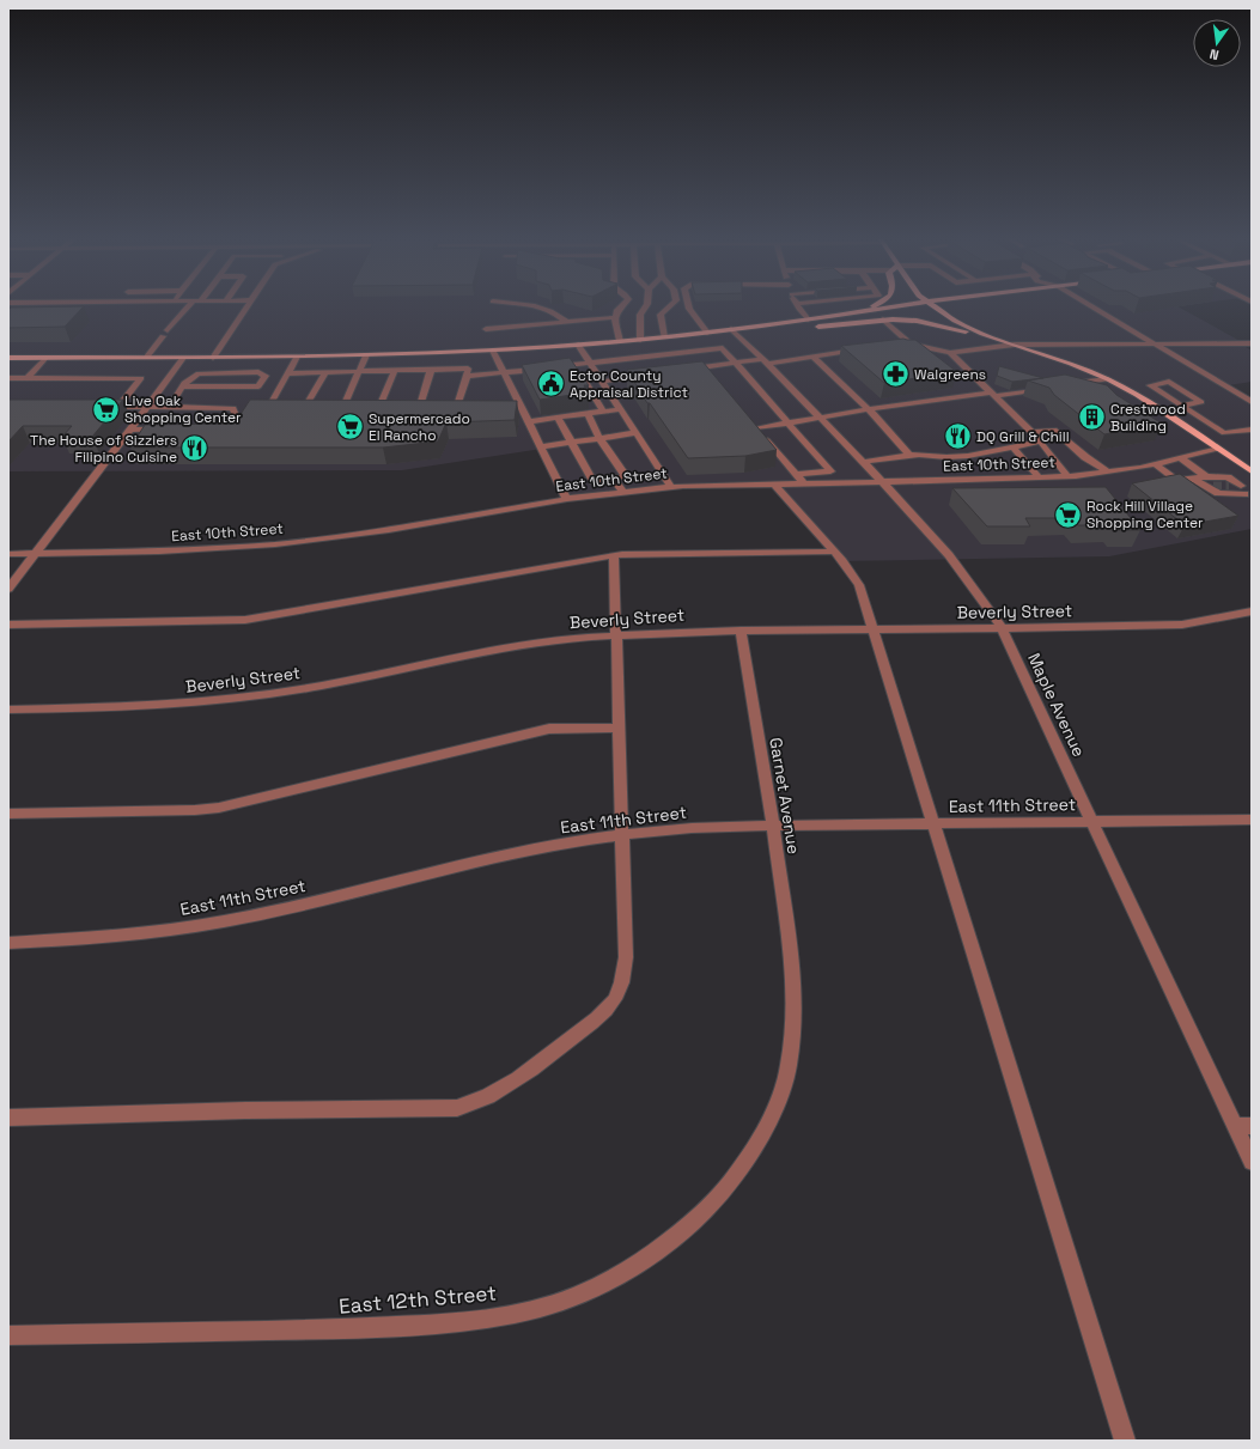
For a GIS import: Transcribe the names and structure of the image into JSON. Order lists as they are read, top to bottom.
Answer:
{
  "streets": {
    "street": [
      "East 10th Street",
      "Beverly Street",
      "Maple Avenue",
      "Garnet Avenue",
      "East 11th Street",
      "East 12th Street"
    ]
  },
  "crossings": [
    ["East 10th Street", "Maple Avenue"],
    ["Beverly Street", "Maple Avenue"],
    ["Beverly Street", "Garnet Avenue"],
    ["Maple Avenue", "East 11th Street"],
    ["Garnet Avenue", "East 11th Street"],
    ["Garnet Avenue", "East 12th Street"]
  ],
  "places": {
    "pharmacy": ["Walgreens"],
    "public building": ["Ector County Appraisal District"],
    "supermarket": ["Live Oak Shopping Center", "Supermercado El Rancho", "Rock Hill Village Shopping Center"],
    "building": ["Crestwood Building"],
    "restaurant": ["DQ Grill & Chill", "The House of Sizzlers Filipino Cuisine"]
  },
  "north": "bottom"
}
